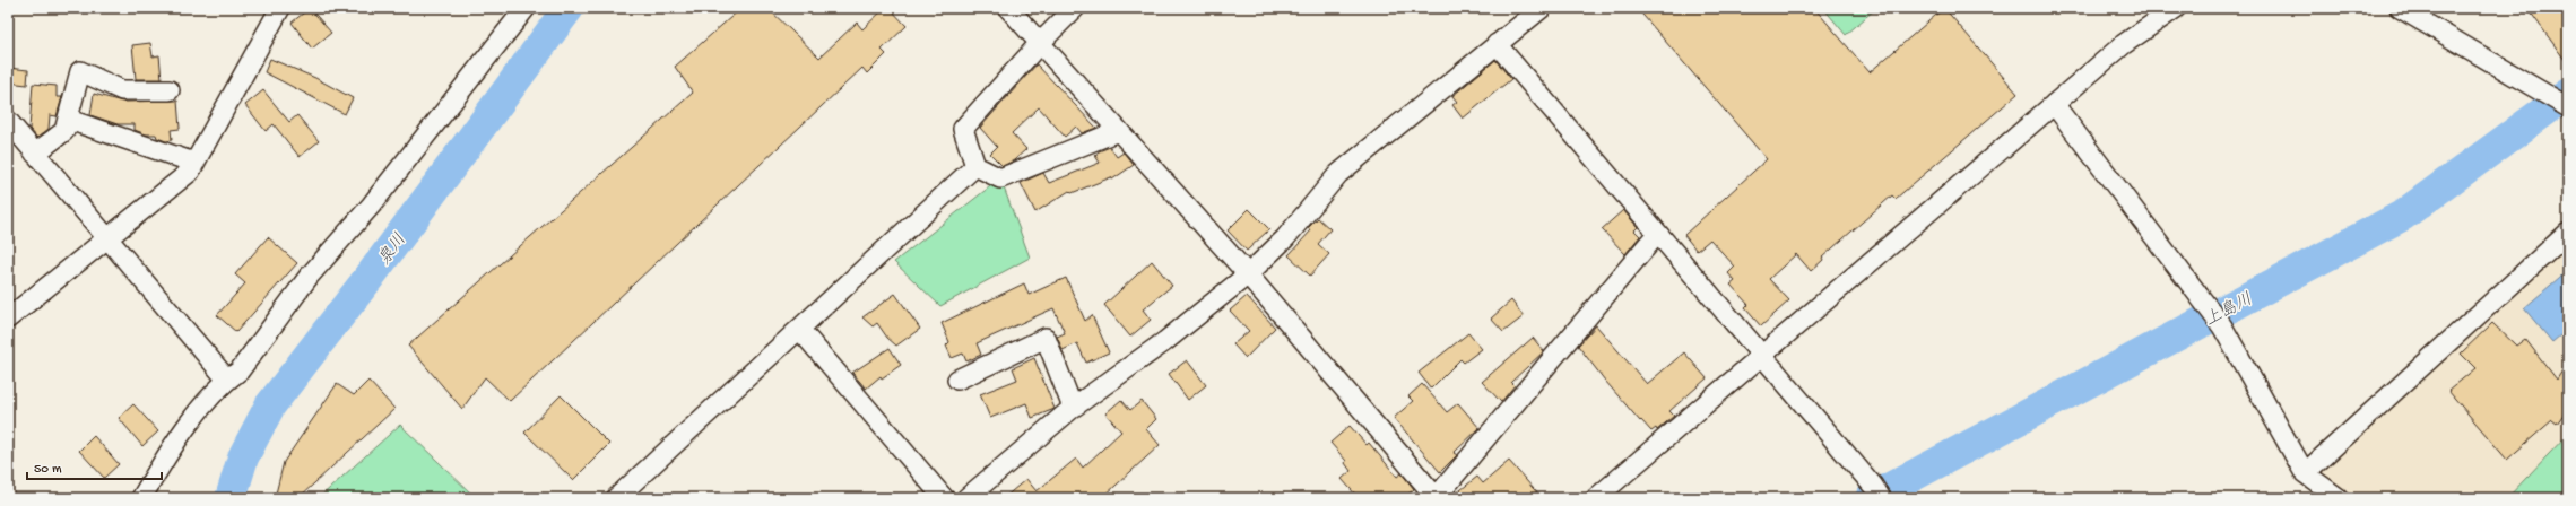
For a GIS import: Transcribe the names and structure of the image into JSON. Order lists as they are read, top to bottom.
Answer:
{
  "water": ["泉川", "上島川"],
  "scale_bar": "50 m"
}
